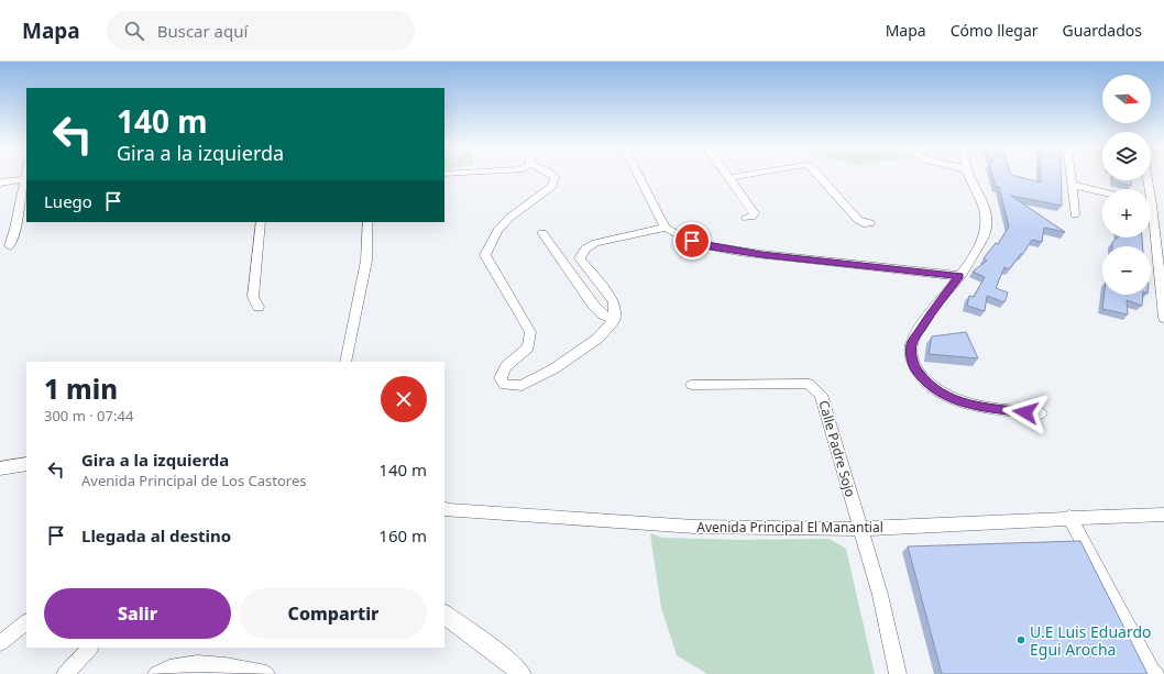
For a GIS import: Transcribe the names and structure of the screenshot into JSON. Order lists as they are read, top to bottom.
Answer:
{
  "streets": {
    "street": ["Calle Padre Sojo", "Avenida Principal El Manantial"]
  },
  "crossings": [
    ["Calle Padre Sojo", "Avenida Principal El Manantial"]
  ],
  "places": ["U.E Luis Eduardo Egui Arocha"],
  "north": "right",
  "page": {
    "header": "Mapa",
    "search": "Buscar aquí",
    "nav": ["Mapa", "Cómo llegar", "Guardados"],
    "map_buttons": ["+", "−"],
    "turn": ["140 m", "Gira a la izquierda"],
    "then": "Luego",
    "heading": ["1 min", "300 m · 07:44"],
    "list": [
      {
        "name": "Gira a la izquierda",
        "note": "Avenida Principal de Los Castores",
        "value": "140 m"
      },
      {
        "name": "Llegada al destino",
        "value": "160 m"
      }
    ],
    "buttons": ["Salir", "Compartir"]
  }
}
